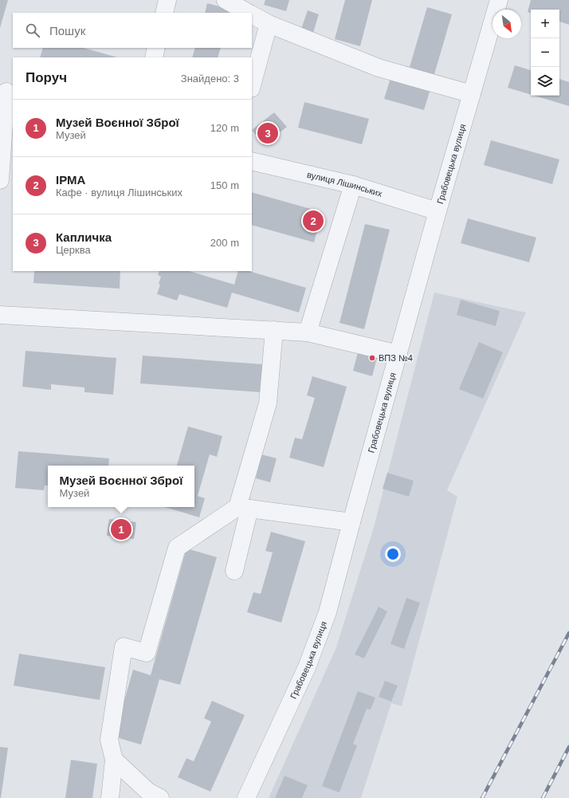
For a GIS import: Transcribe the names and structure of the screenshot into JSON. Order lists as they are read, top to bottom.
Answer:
{
  "streets": {
    "street": ["Грабовецька вулиця", "вулиця Лішинських"]
  },
  "crossings": [
    ["Грабовецька вулиця", "вулиця Лішинських"]
  ],
  "places": ["ВПЗ №4"],
  "north": "bottom right",
  "page": {
    "map_buttons": ["+", "−"],
    "search": "Пошук",
    "heading": ["Поруч", "Знайдено: 3"],
    "list": [
      {
        "mark": "1",
        "name": "Музей Воєнної Зброї",
        "note": "Музей",
        "value": "120 m"
      },
      {
        "mark": "2",
        "name": "ІРМА",
        "note": "Кафе · вулиця Лішинських",
        "value": "150 m"
      },
      {
        "mark": "3",
        "name": "Капличка",
        "note": "Церква",
        "value": "200 m"
      }
    ],
    "pins": ["3", "2", "1"],
    "popup": ["Музей Воєнної Зброї", "Музей"]
  }
}
